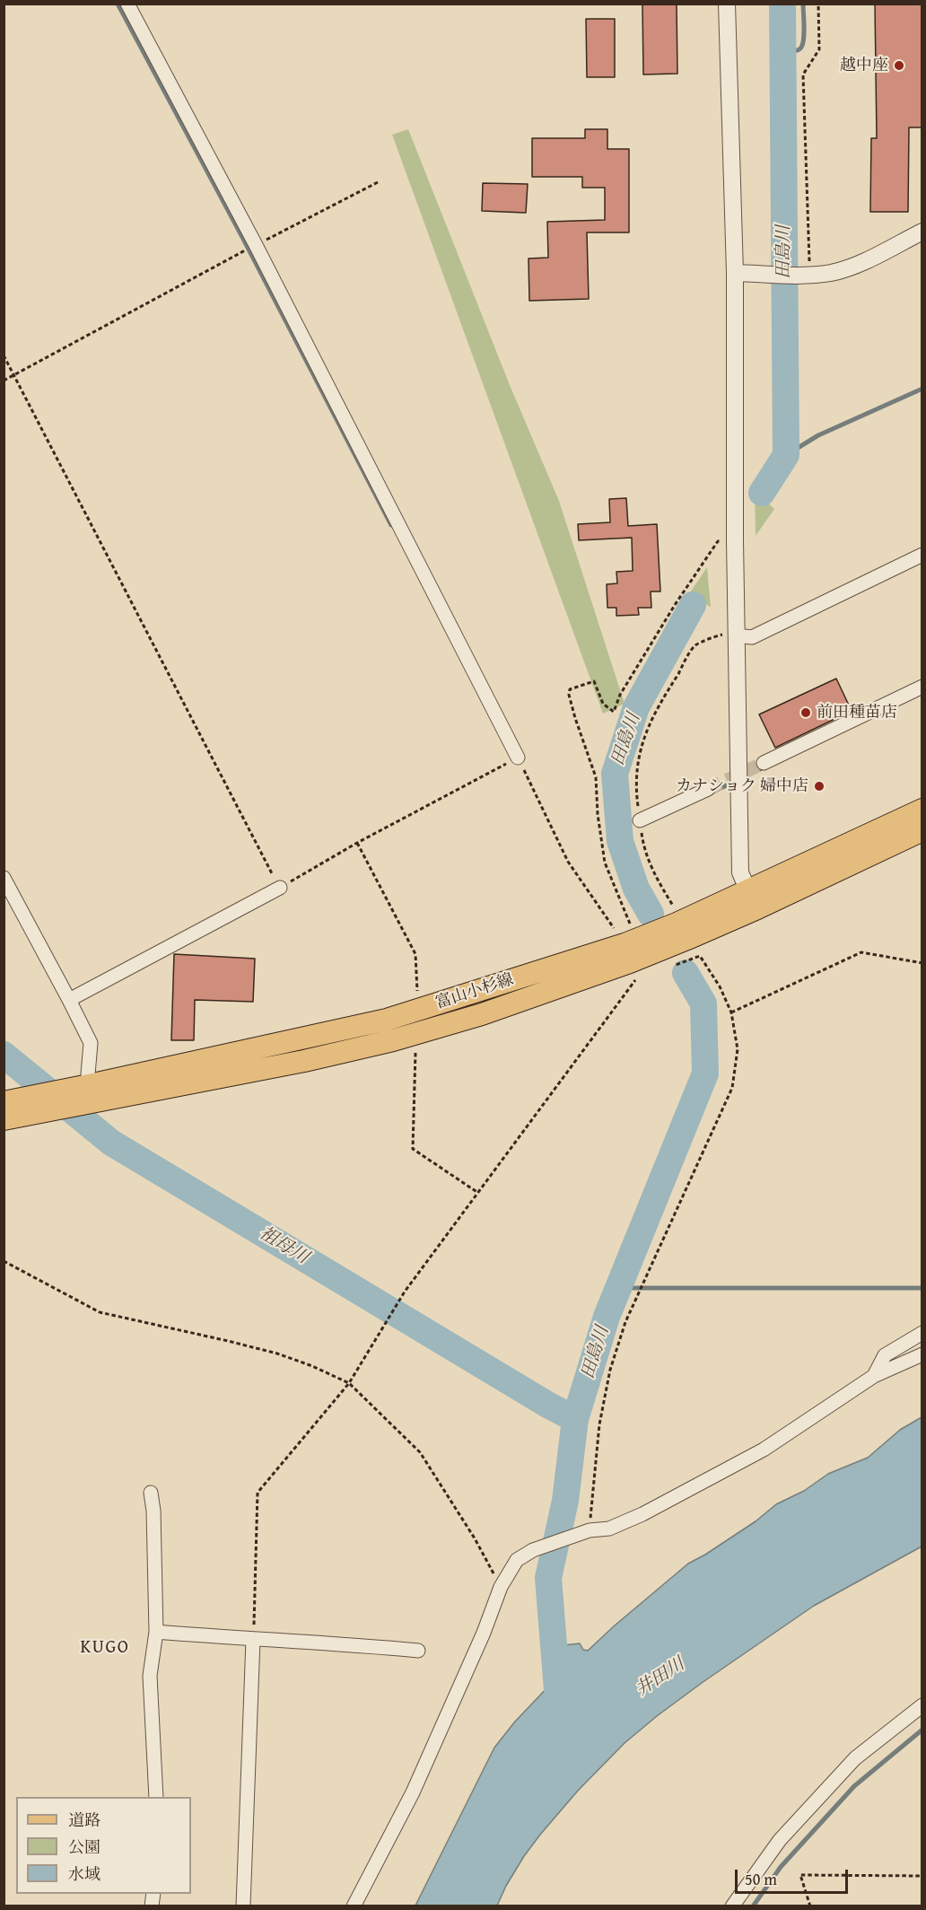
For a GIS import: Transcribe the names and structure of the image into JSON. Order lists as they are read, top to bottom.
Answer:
{
  "streets": {
    "main road": ["富山小杉線"]
  },
  "districts": ["KUGO"],
  "water": ["田島川", "祖母川", "井田川"],
  "places": ["越中座", "前田種苗店", "カナショク 婦中店"],
  "legend": ["道路", "公園", "水域"],
  "scale_bar": "50 m"
}
